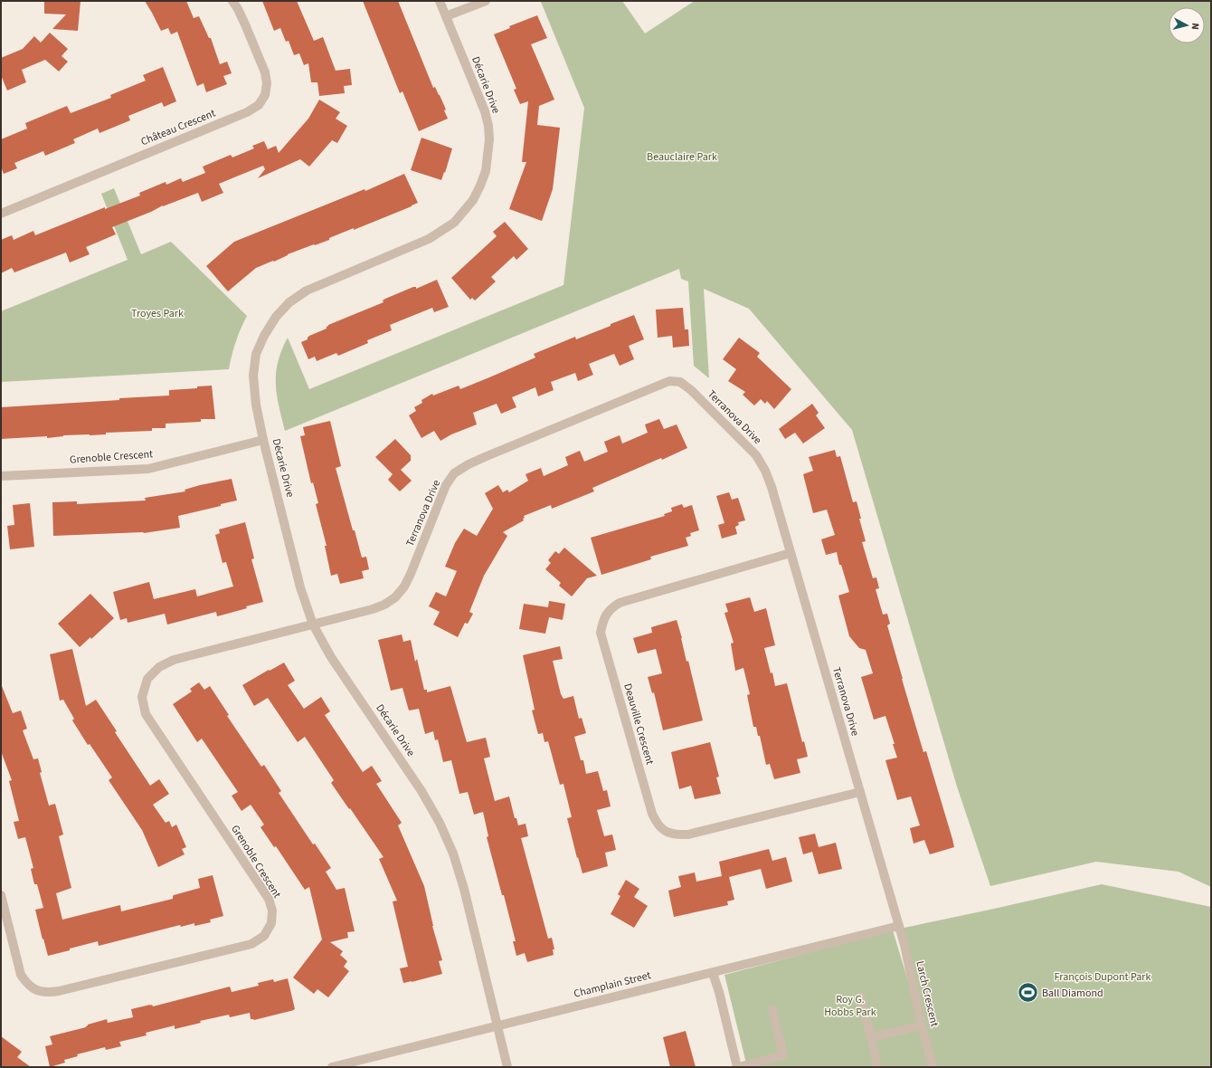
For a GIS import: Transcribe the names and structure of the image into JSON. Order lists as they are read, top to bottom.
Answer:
{
  "streets": {
    "street": [
      "Décarie Drive",
      "Château Crescent",
      "Terranova Drive",
      "Grenoble Crescent",
      "Deauville Crescent",
      "Champlain Street",
      "Larch Crescent"
    ]
  },
  "crossings": [
    ["Décarie Drive", "Terranova Drive"],
    ["Décarie Drive", "Grenoble Crescent"],
    ["Décarie Drive", "Champlain Street"],
    ["Terranova Drive", "Grenoble Crescent"],
    ["Terranova Drive", "Deauville Crescent"],
    ["Terranova Drive", "Champlain Street"],
    ["Terranova Drive", "Larch Crescent"],
    ["Champlain Street", "Larch Crescent"]
  ],
  "parks": [
    "Beauclaire Park",
    "Troyes Park",
    "François Dupont Park",
    "Roy G. Hobbs Park"
  ],
  "places": {
    "sports": ["Ball Diamond"]
  },
  "north": "right"
}
